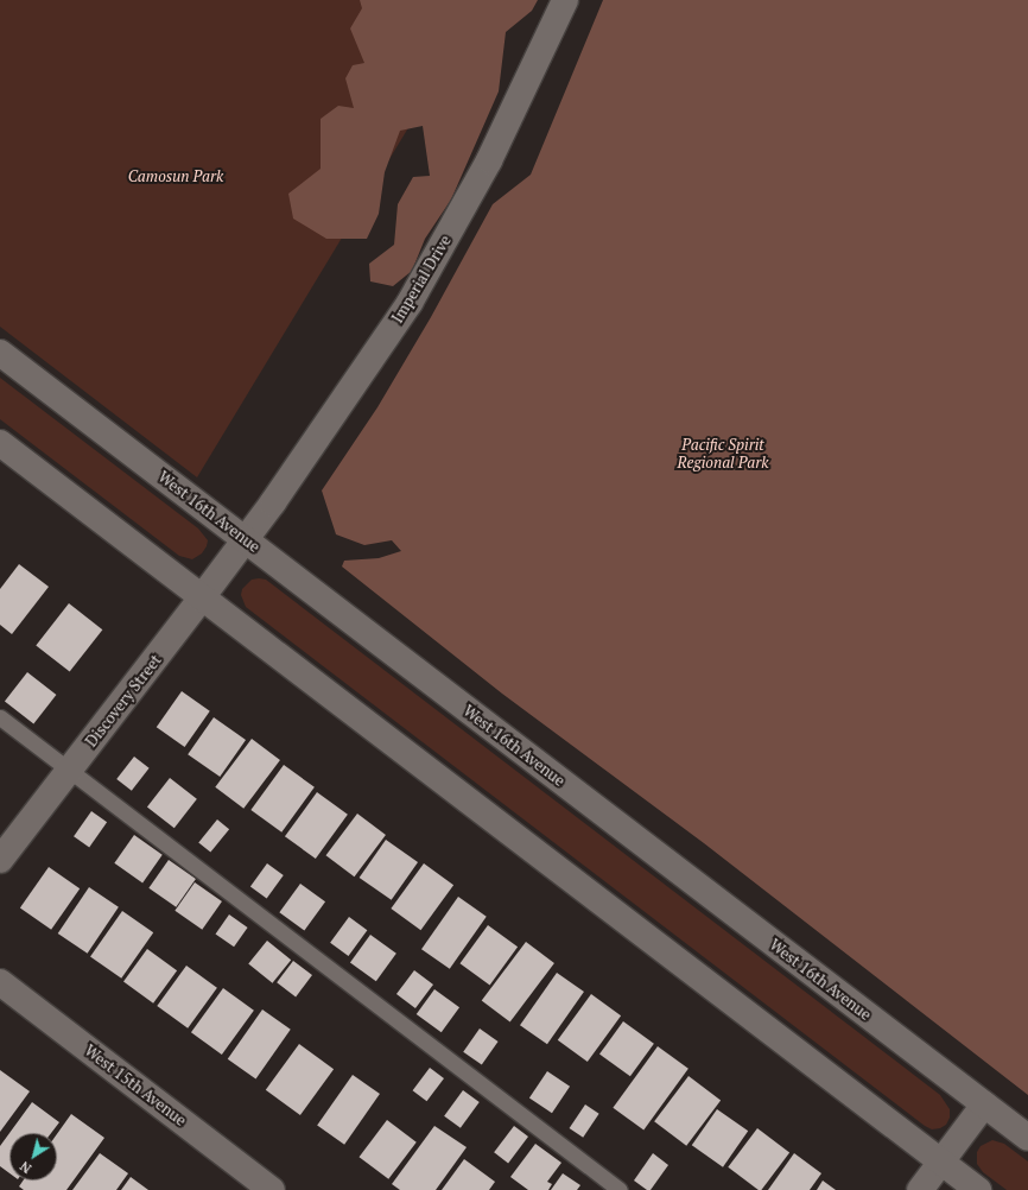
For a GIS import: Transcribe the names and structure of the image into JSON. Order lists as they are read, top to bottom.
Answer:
{
  "streets": {
    "main road": [
      "Imperial Drive",
      "West 16th Avenue",
      "Discovery Street",
      "West 15th Avenue"
    ]
  },
  "crossings": [
    ["Imperial Drive", "West 16th Avenue"],
    ["Imperial Drive", "Discovery Street"],
    ["West 16th Avenue", "Discovery Street"]
  ],
  "parks": ["Camosun Park", "Pacific Spirit Regional Park"],
  "north": "bottom left"
}
